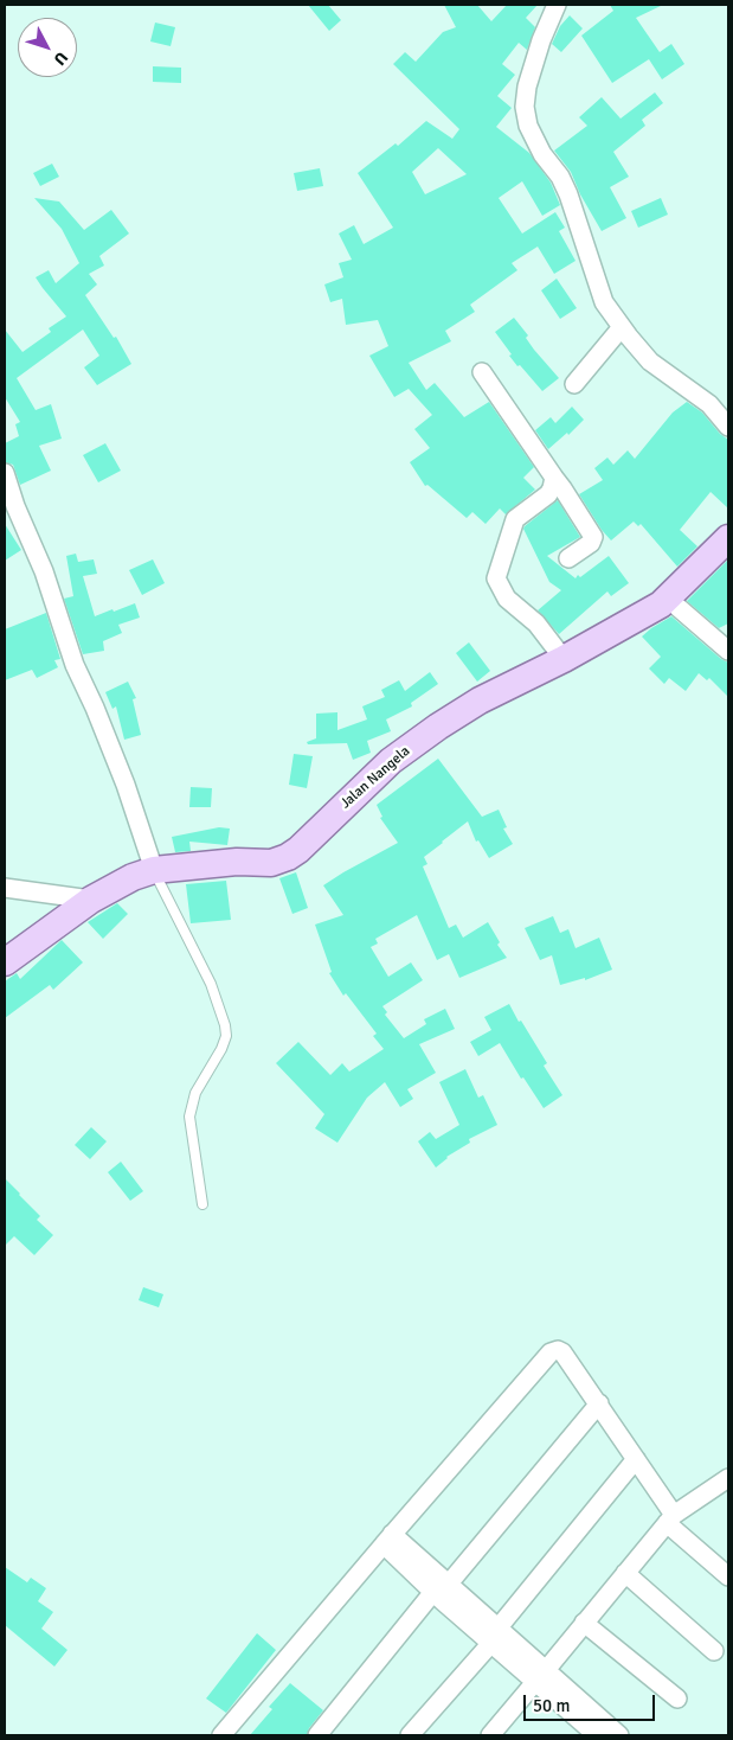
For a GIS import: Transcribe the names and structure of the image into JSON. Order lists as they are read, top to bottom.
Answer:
{
  "streets": {
    "main road": ["Jalan Nangela"]
  },
  "scale_bar": "50 m",
  "north": "bottom right"
}
